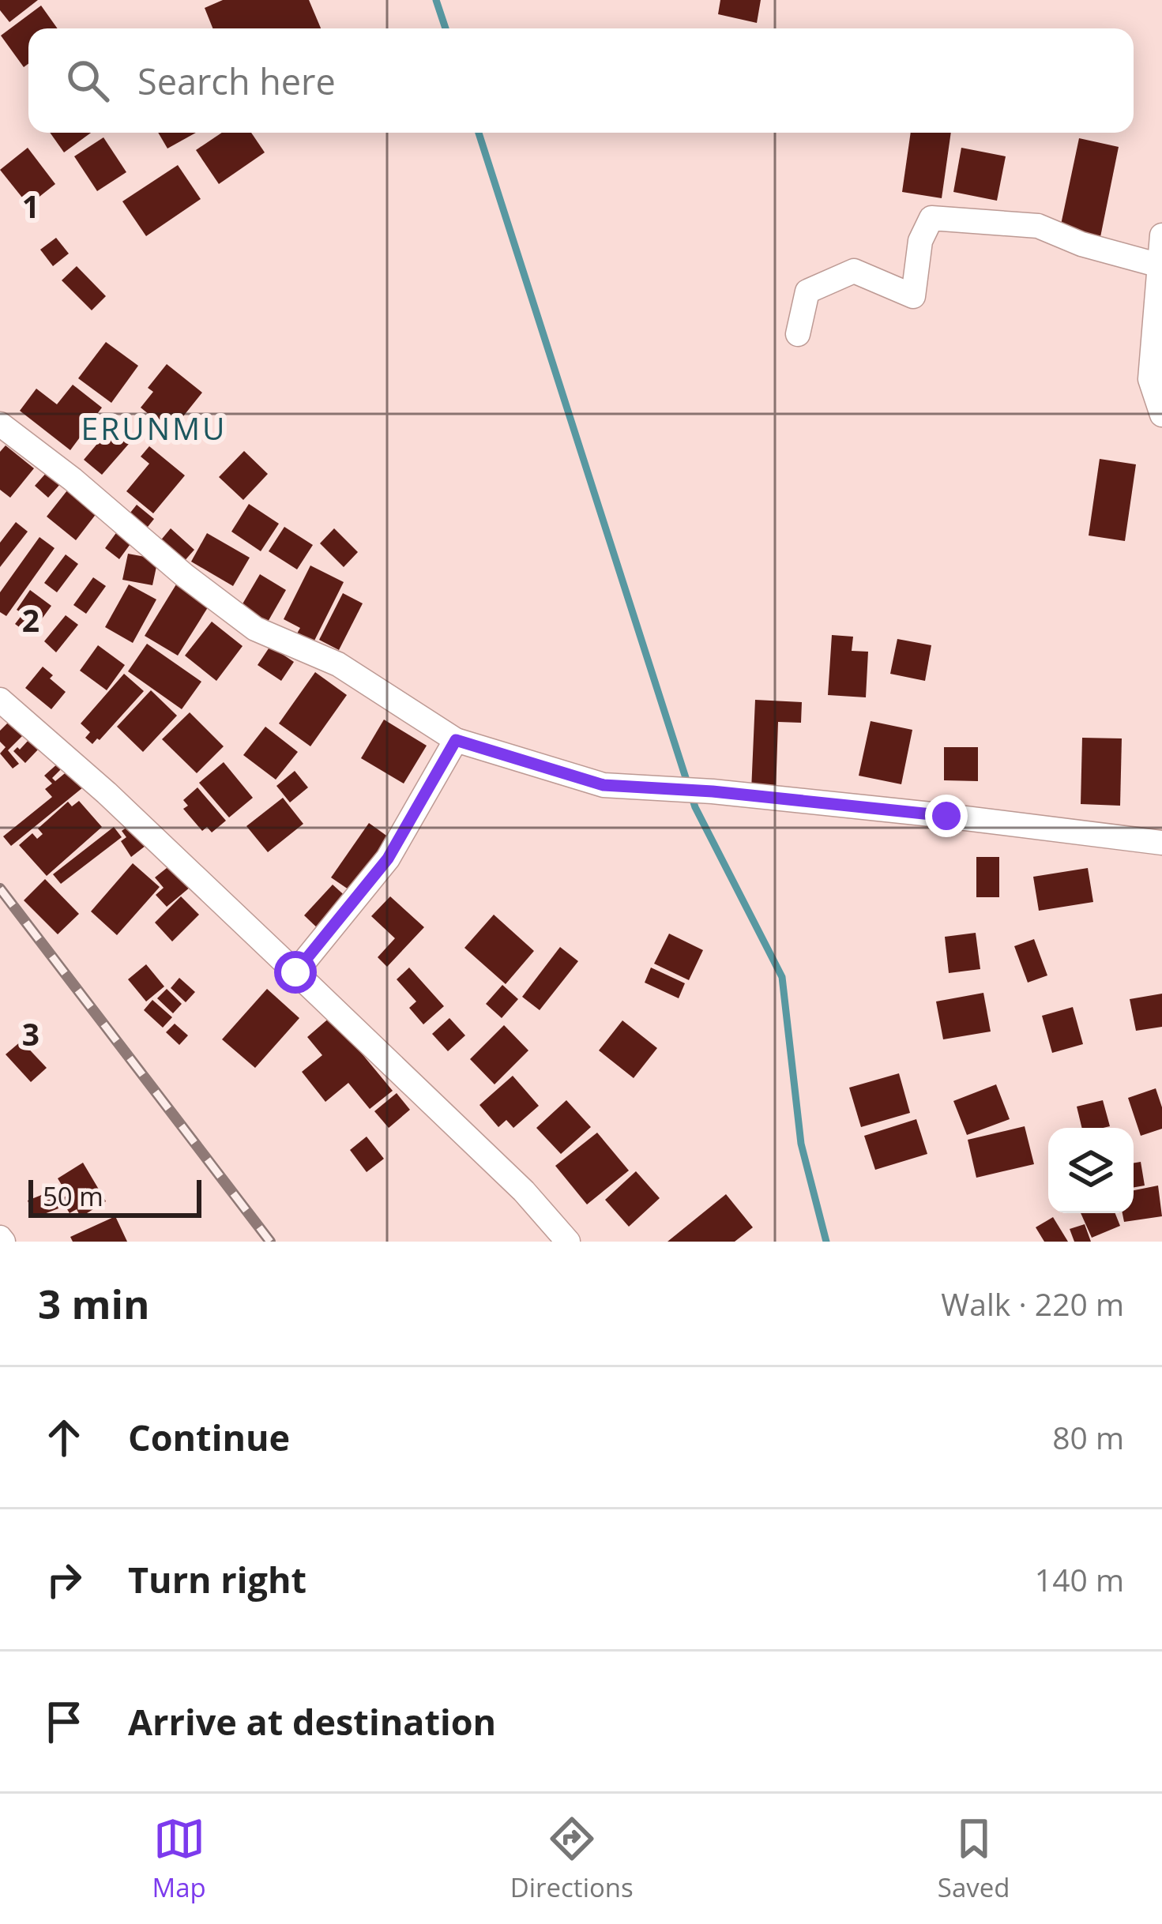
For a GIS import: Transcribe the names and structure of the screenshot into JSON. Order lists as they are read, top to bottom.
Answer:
{
  "districts": ["ERUNMU"],
  "scale_bar": "50 m",
  "page": {
    "search": "Search here",
    "scale": "50 m",
    "heading": ["3 min", "Walk · 220 m"],
    "list": [
      ["Continue", "80 m"],
      ["Turn right", "140 m"],
      "Arrive at destination"
    ],
    "nav": ["Map", "Directions", "Saved"]
  },
  "grid": {
    "rows": ["1", "2", "3"]
  }
}
